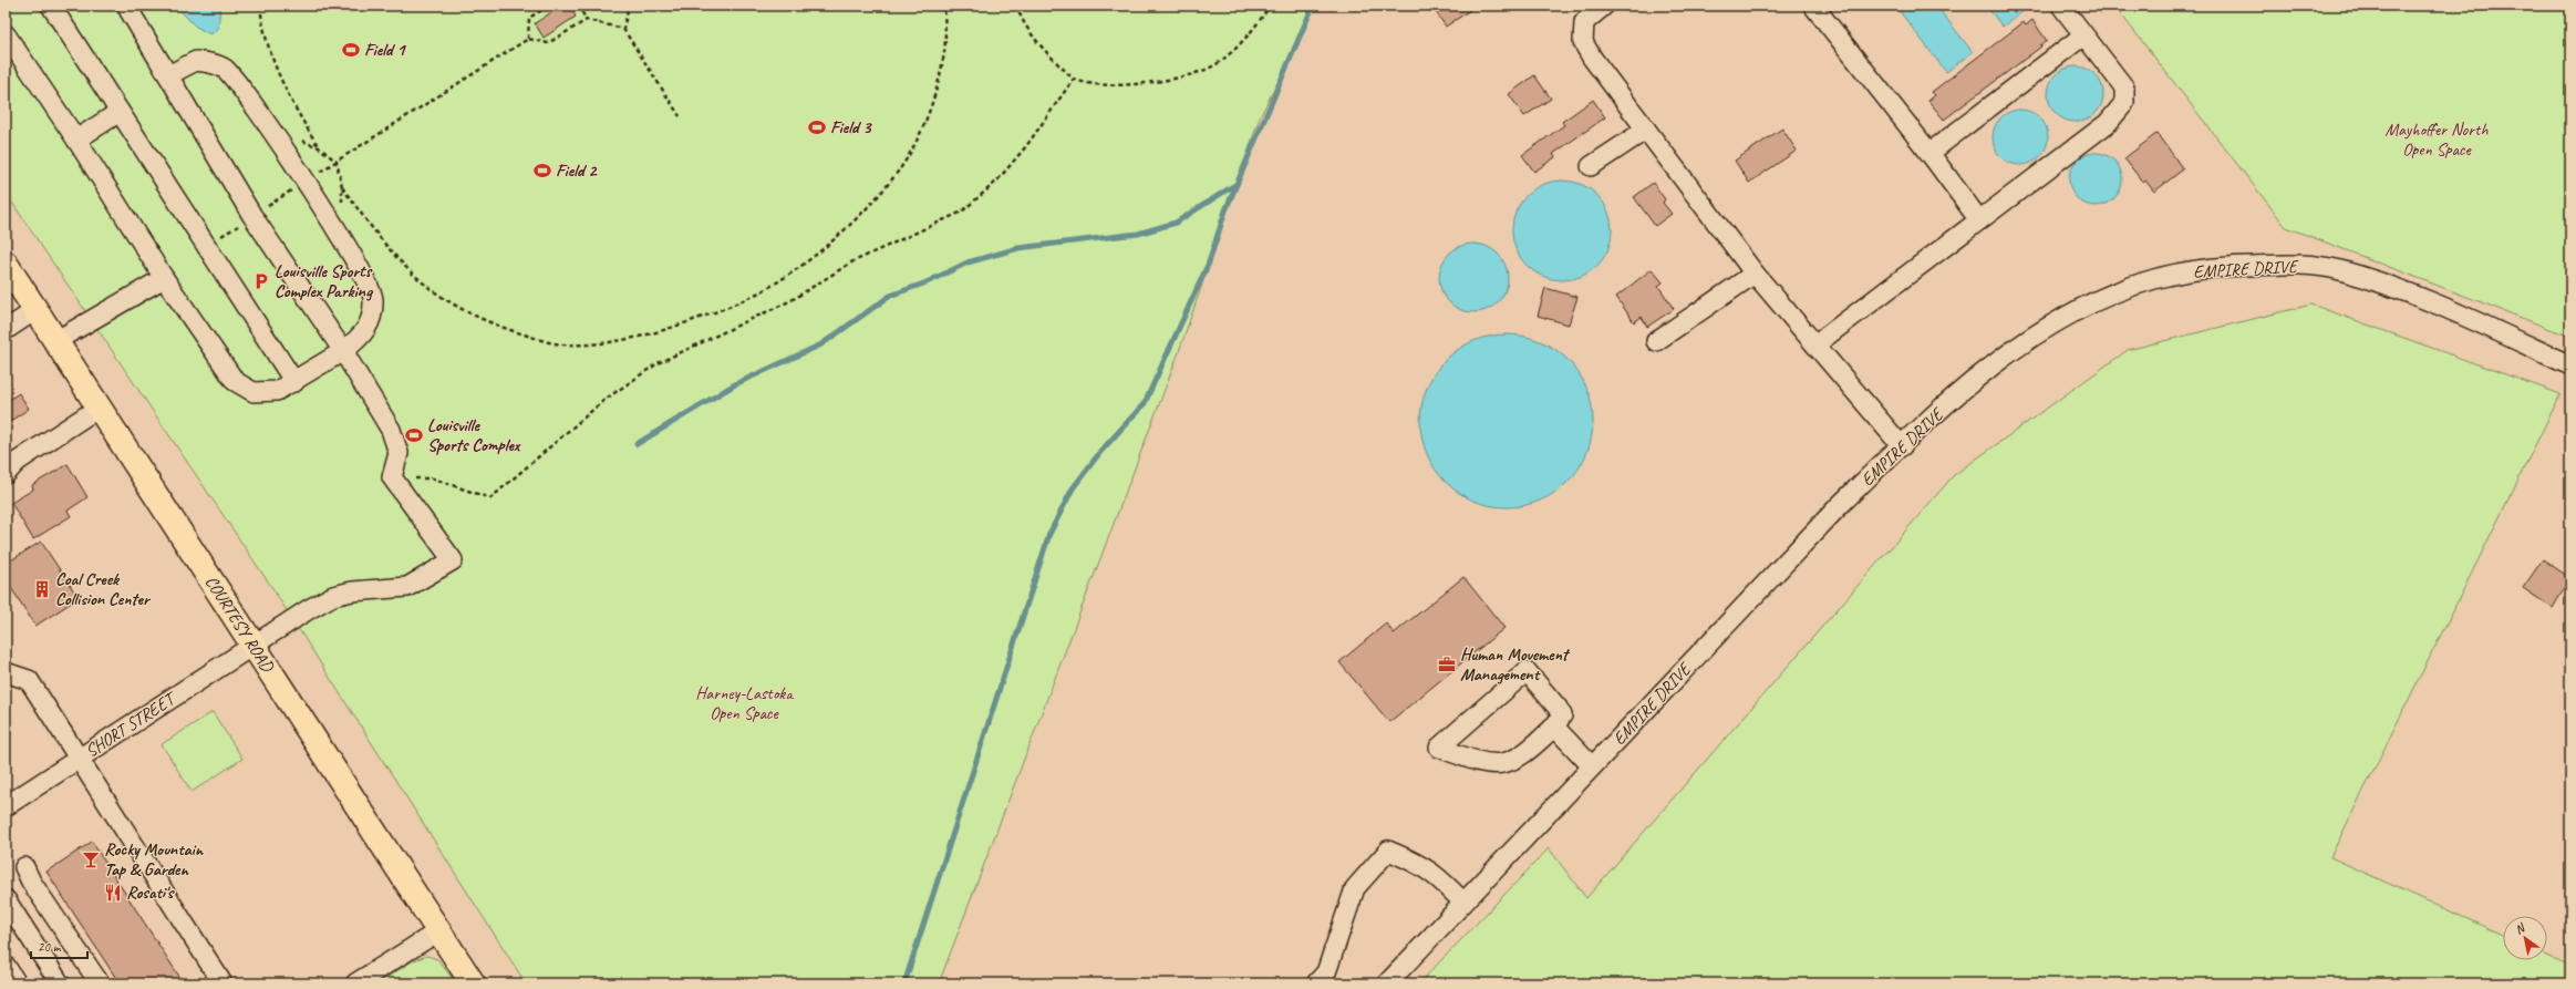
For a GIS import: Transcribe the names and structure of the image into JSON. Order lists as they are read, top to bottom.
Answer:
{
  "streets": {
    "main road": ["COURTESY ROAD"],
    "street": ["EMPIRE DRIVE", "SHORT STREET"]
  },
  "crossings": [
    ["COURTESY ROAD", "SHORT STREET"]
  ],
  "parks": ["Mayhoffer North Open Space", "Harney-Lastoka Open Space"],
  "places": {
    "sports": [
      "Field 1",
      "Field 3",
      "Field 2",
      "Louisville Sports Complex"
    ],
    "parking": ["Louisville Sports Complex Parking"],
    "building": ["Coal Creek Collision Center"],
    "office": ["Human Movement Management"],
    "bar": ["Rocky Mountain Tap & Garden"],
    "restaurant": ["Rosati's"]
  },
  "scale_bar": "20 m",
  "north": "top left"
}
